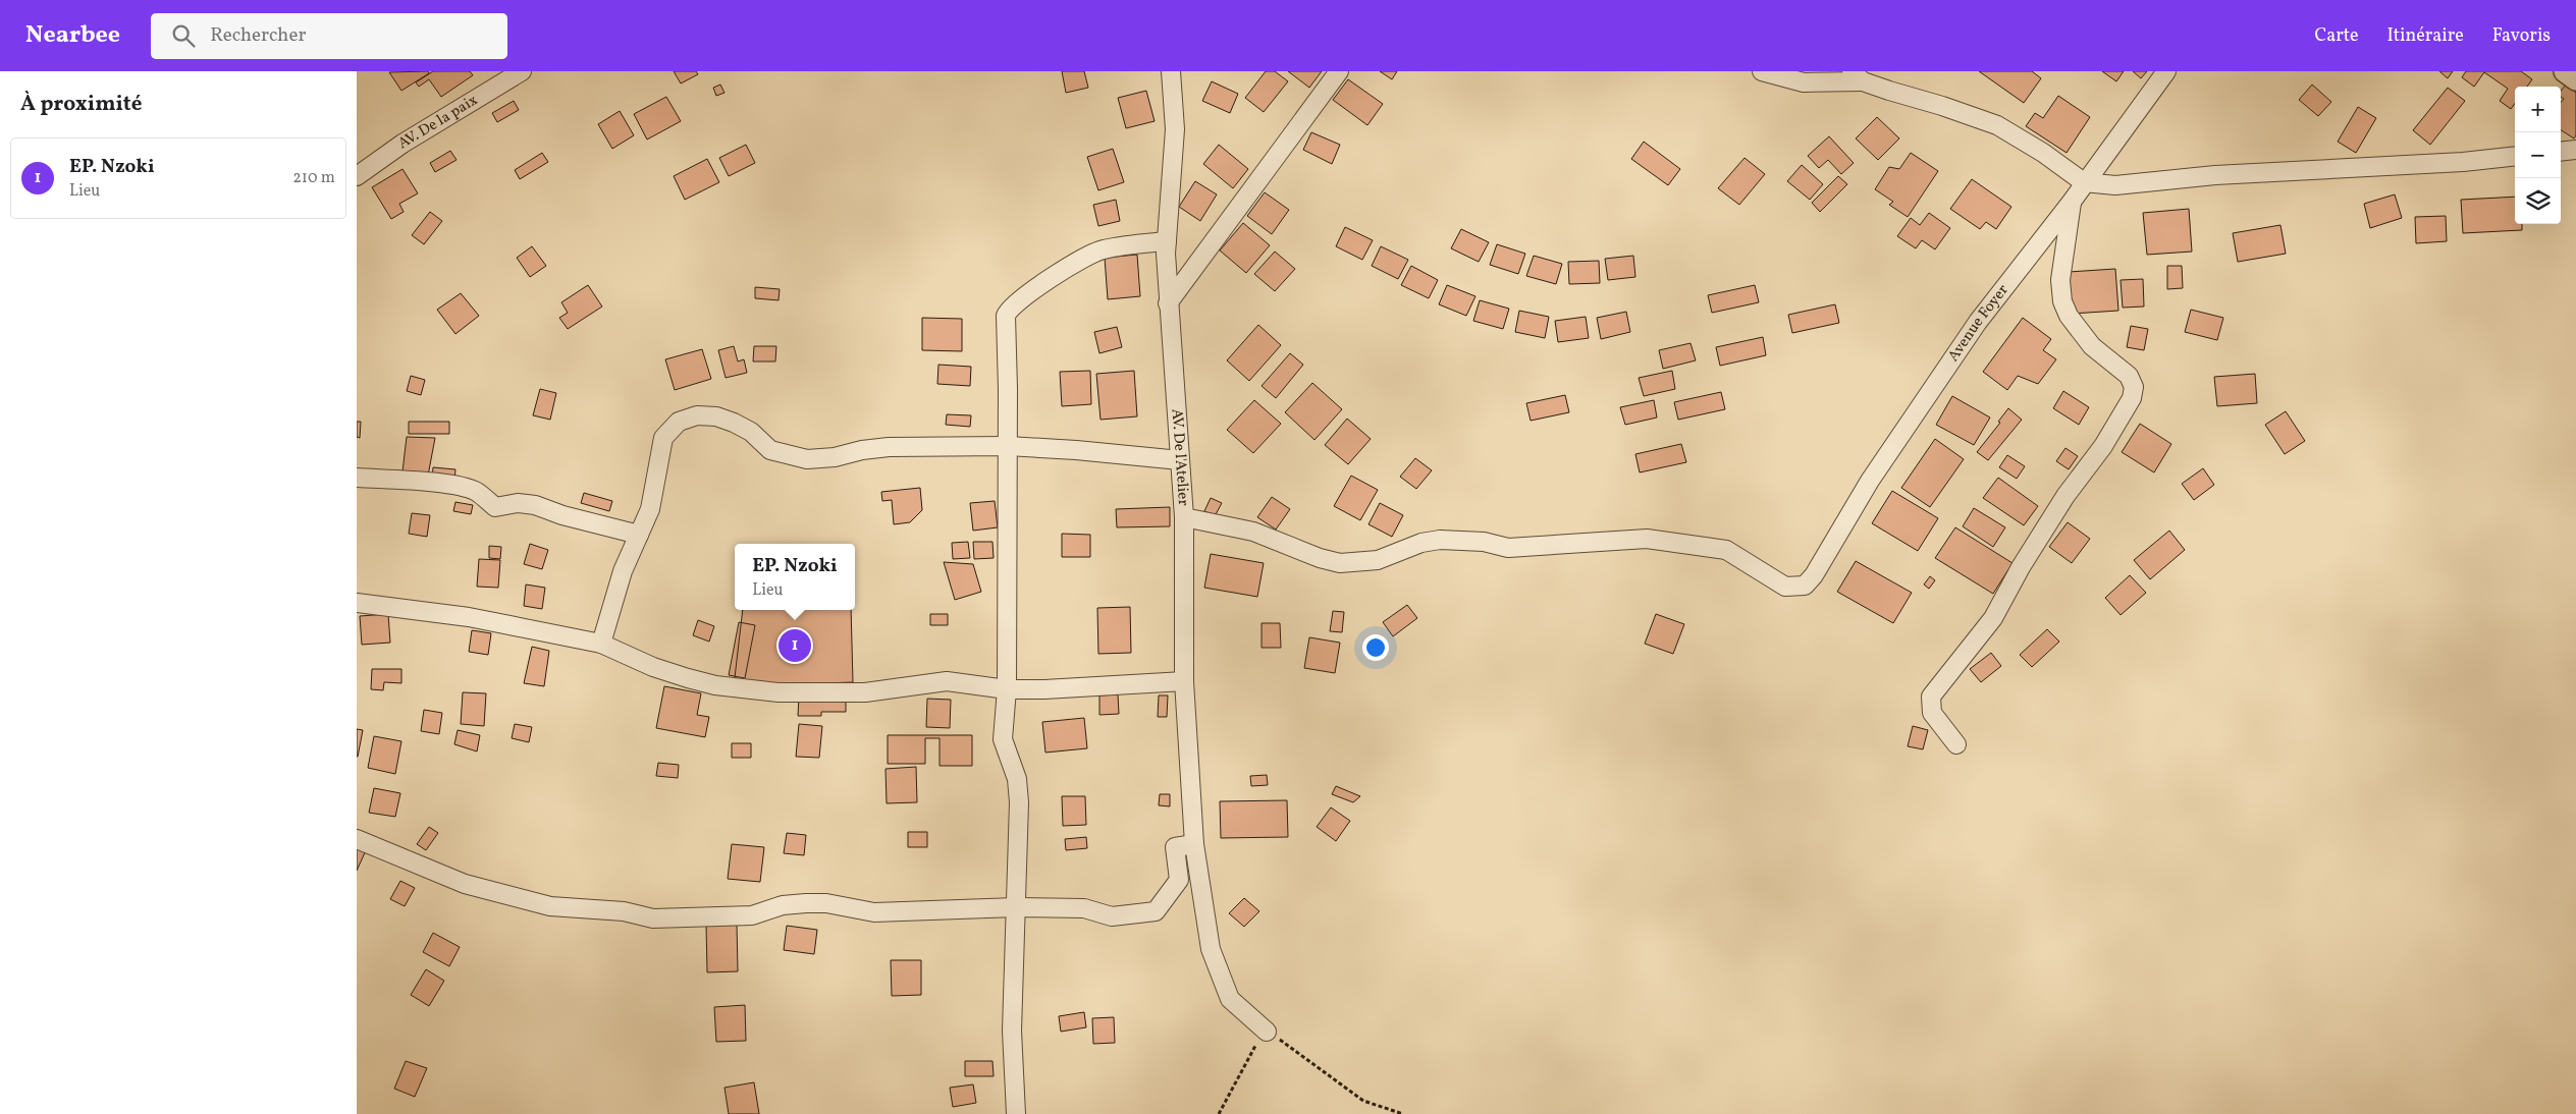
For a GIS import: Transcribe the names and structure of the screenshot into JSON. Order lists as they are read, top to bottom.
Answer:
{
  "streets": {
    "street": ["AV. De la paix", "Avenue Foyer", "AV. De l'Atelier"]
  },
  "crossings": [
    ["Avenue Foyer", "AV. De l'Atelier"]
  ],
  "page": {
    "header": "Nearbee",
    "search": "Rechercher",
    "nav": ["Carte", "Itinéraire", "Favoris"],
    "heading": "À proximité",
    "map_buttons": ["+", "−"],
    "list": [
      {
        "mark": "1",
        "name": "EP. Nzoki",
        "note": "Lieu",
        "value": "210 m"
      }
    ],
    "popup": ["EP. Nzoki", "Lieu"],
    "pins": "1"
  }
}
